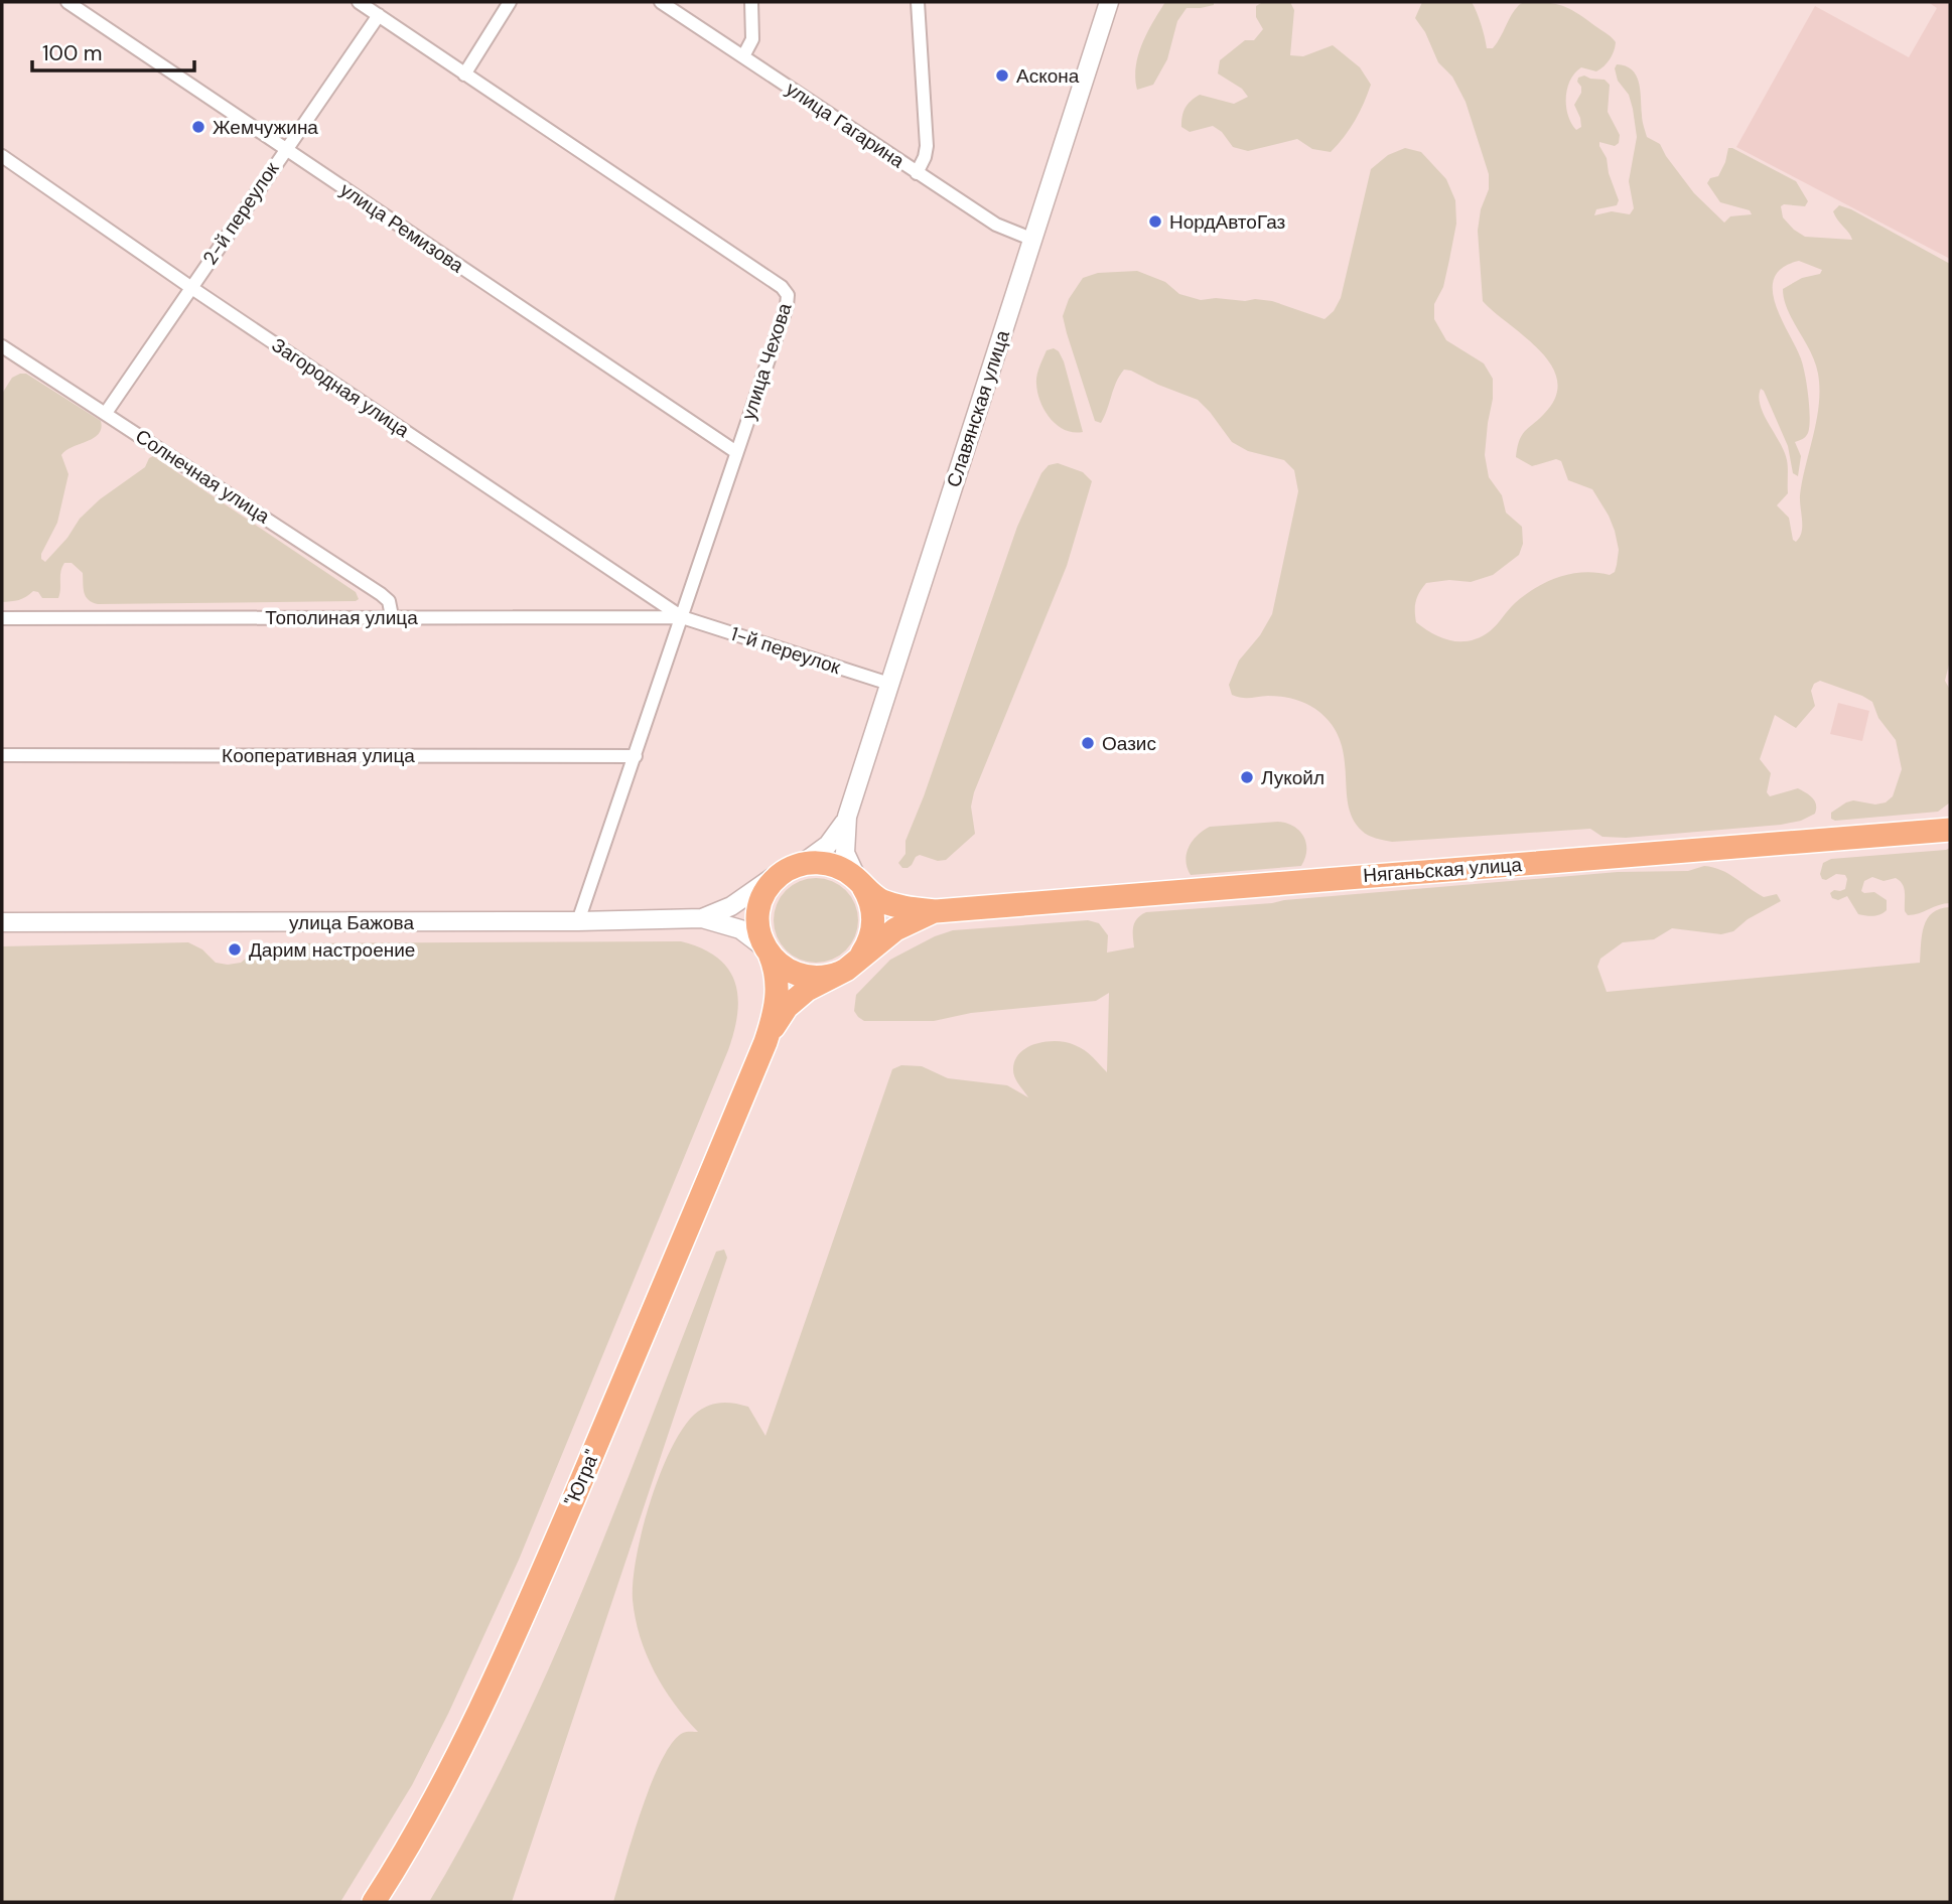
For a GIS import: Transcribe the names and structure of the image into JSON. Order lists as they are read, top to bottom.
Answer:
{
  "streets": {
    "highway": ["Няганьская улица", "\"Югра\""],
    "street": [
      "улица Гагарина",
      "2-й переулок",
      "улица Ремизова",
      "улица Чехова",
      "Загородная улица",
      "Славянская улица",
      "Солнечная улица",
      "Тополиная улица",
      "1-й переулок",
      "Кооперативная улица",
      "улица Бажова"
    ]
  },
  "crossings": [
    ["улица Гагарина", "Славянская улица"],
    ["2-й переулок", "улица Ремизова"],
    ["2-й переулок", "улица Чехова"],
    ["2-й переулок", "Загородная улица"],
    ["2-й переулок", "Солнечная улица"],
    ["улица Ремизова", "улица Чехова"],
    ["улица Чехова", "Загородная улица"],
    ["улица Чехова", "Тополиная улица"],
    ["улица Чехова", "1-й переулок"],
    ["улица Чехова", "Кооперативная улица"],
    ["улица Чехова", "улица Бажова"],
    ["Загородная улица", "Тополиная улица"],
    ["Загородная улица", "1-й переулок"],
    ["Славянская улица", "1-й переулок"],
    ["Солнечная улица", "Тополиная улица"],
    ["Тополиная улица", "1-й переулок"]
  ],
  "places": [
    "Аскона",
    "Жемчужина",
    "НордАвтоГаз",
    "Оазис",
    "Лукойл",
    "Дарим настроение"
  ],
  "scale_bar": "100 m"
}
